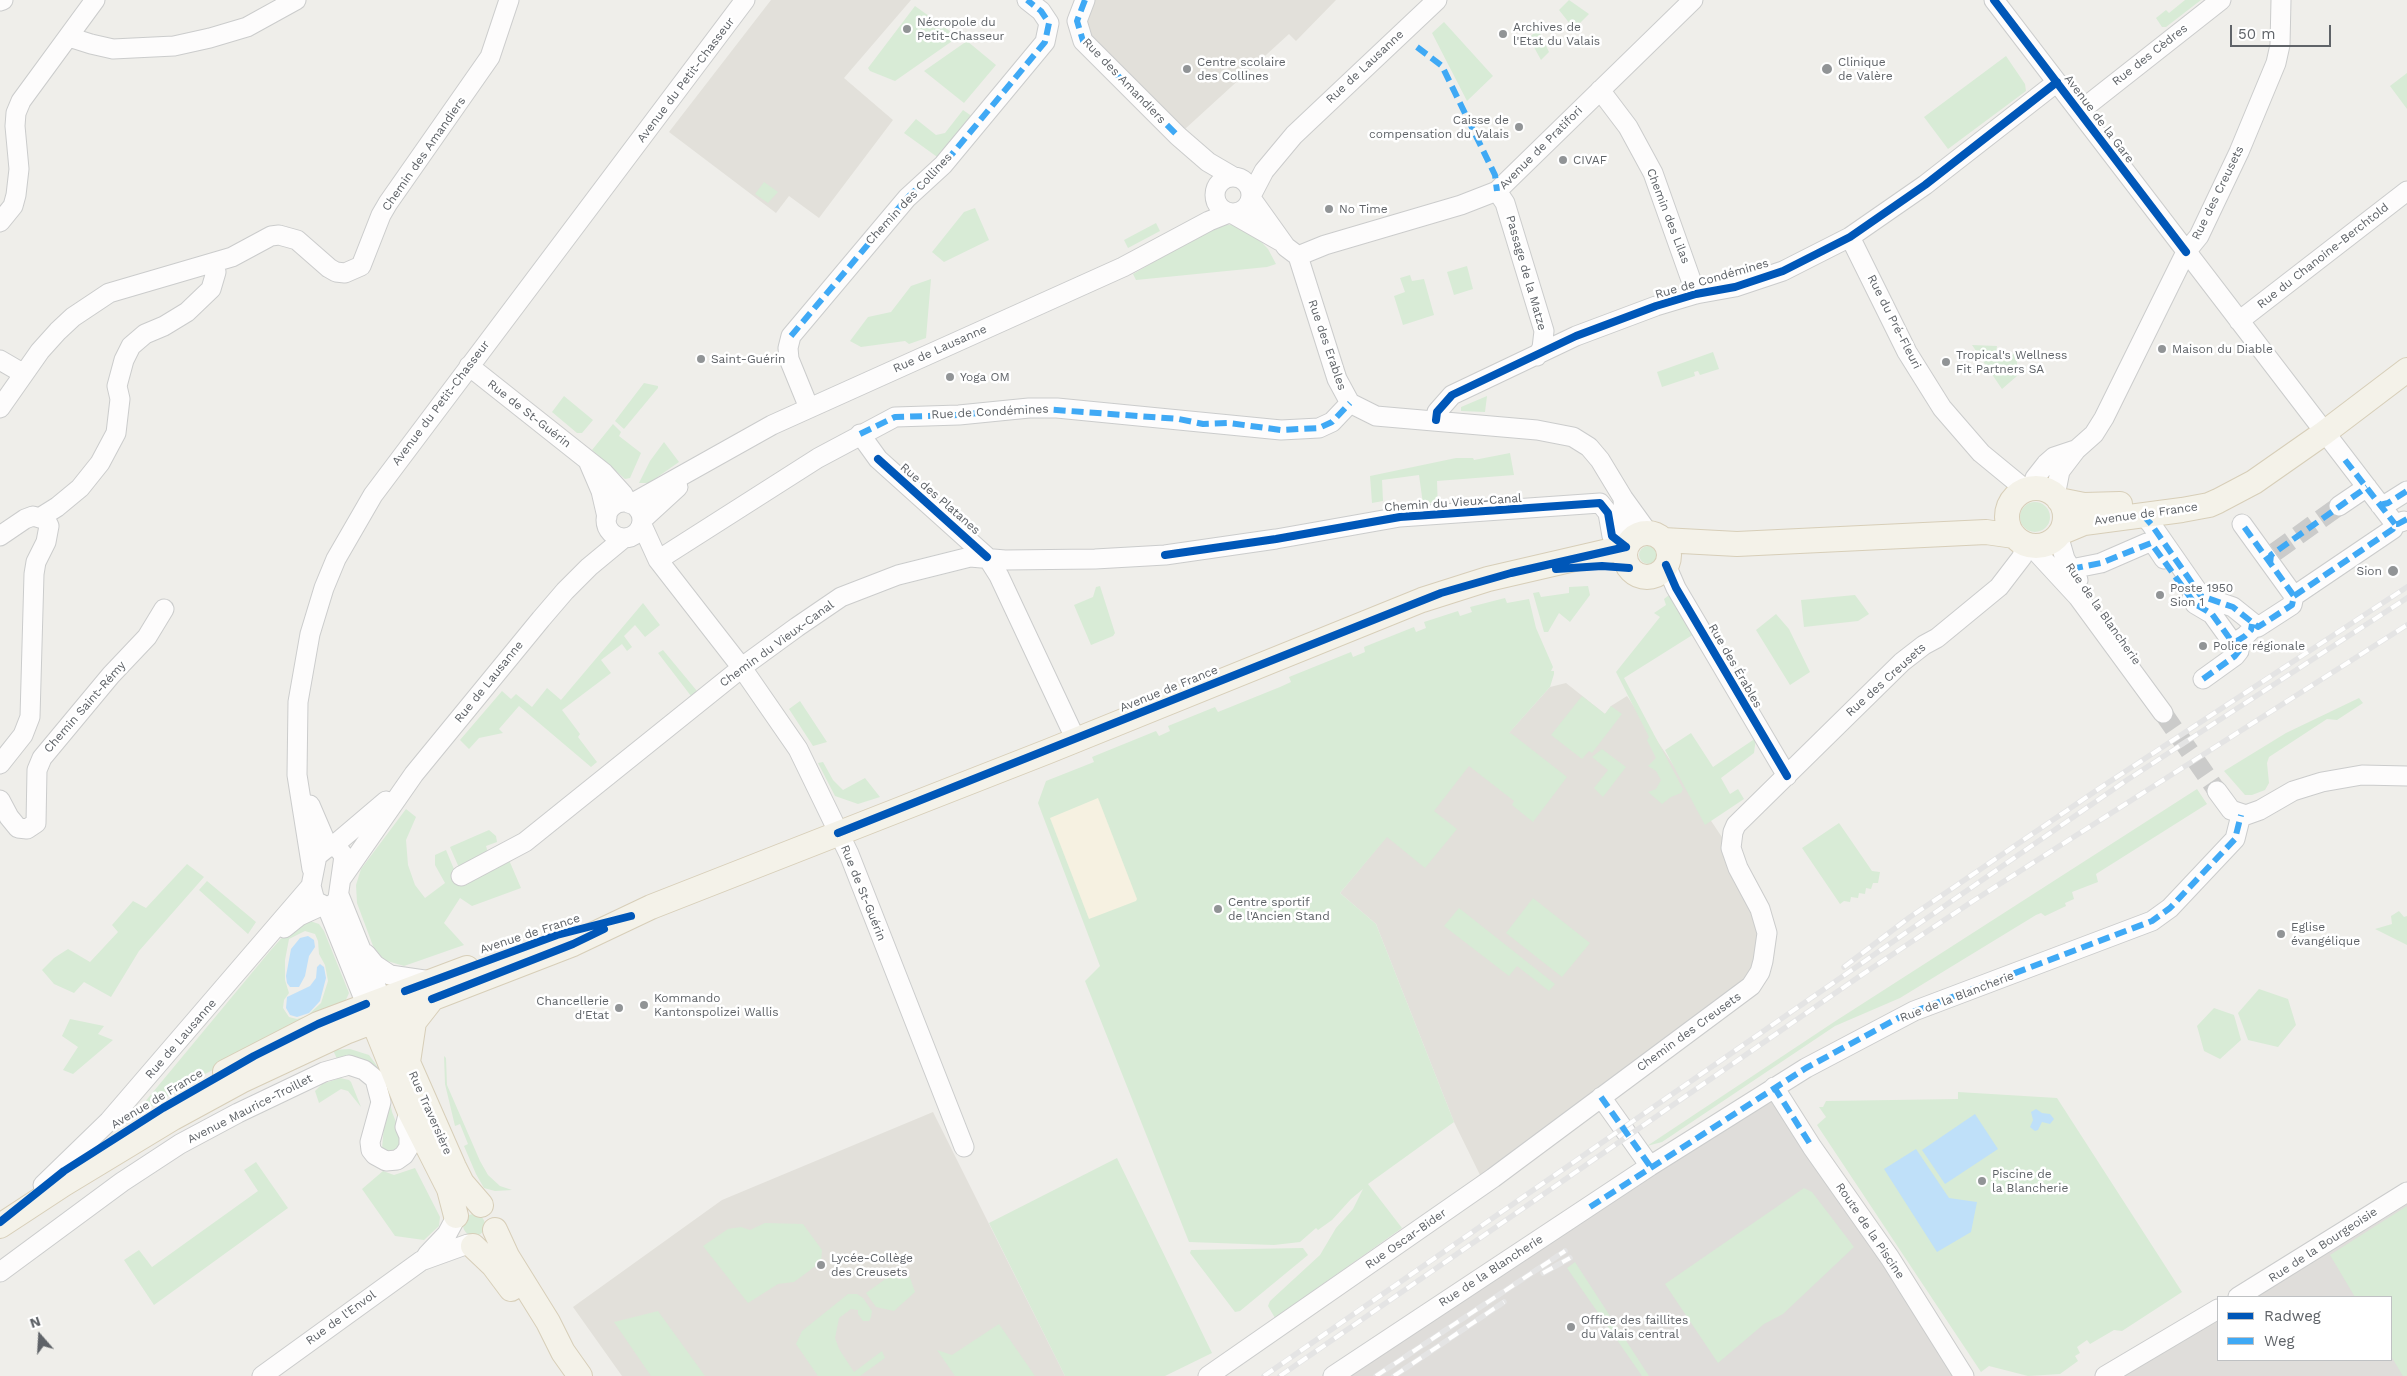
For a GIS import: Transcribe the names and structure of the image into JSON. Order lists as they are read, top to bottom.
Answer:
{
  "streets": {
    "main road": ["Avenue de France", "Rue Traversière"],
    "street": [
      "Rue des Cèdres",
      "Rue de Lausanne",
      "Avenue du Petit-Chasseur",
      "Rue des Amandiers",
      "Avenue de la Gare",
      "Avenue de Pratifori",
      "Chemin des Amandiers",
      "Rue des Creusets",
      "Chemin des Collines",
      "Chemin des Lilas",
      "Rue du Chanoine-Berchtold",
      "Passage de la Matze",
      "Rue de Condémines",
      "Rue du Pré-Fleuri",
      "Rue des Erables",
      "Rue de St-Guérin",
      "Rue des Platanes",
      "Chemin du Vieux-Canal",
      "Rue de la Blancherie",
      "Rue des Érables",
      "Chemin Saint-Rémy",
      "Chemin des Creusets",
      "Avenue Maurice-Troillet",
      "Route de la Piscine",
      "Rue Oscar-Bider",
      "Rue de la Bourgeoisie",
      "Rue de l'Envol"
    ]
  },
  "crossings": [
    ["Rue des Cèdres", "Avenue de la Gare"],
    ["Rue de Lausanne", "Avenue du Petit-Chasseur"],
    ["Rue de Lausanne", "Rue des Amandiers"],
    ["Rue de Lausanne", "Chemin des Collines"],
    ["Rue de Lausanne", "Rue de St-Guérin"],
    ["Rue de Lausanne", "Avenue de France"],
    ["Rue de Lausanne", "Rue Traversière"],
    ["Avenue du Petit-Chasseur", "Rue de St-Guérin"],
    ["Avenue du Petit-Chasseur", "Rue Traversière"],
    ["Avenue de la Gare", "Rue des Creusets"],
    ["Avenue de la Gare", "Rue du Chanoine-Berchtold"],
    ["Avenue de la Gare", "Rue de Condémines"],
    ["Avenue de la Gare", "Avenue de France"],
    ["Avenue de Pratifori", "Chemin des Lilas"],
    ["Avenue de Pratifori", "Passage de la Matze"],
    ["Avenue de Pratifori", "Rue des Erables"],
    ["Rue des Creusets", "Rue du Pré-Fleuri"],
    ["Rue des Creusets", "Avenue de France"],
    ["Rue des Creusets", "Rue de la Blancherie"],
    ["Rue des Creusets", "Rue des Érables"],
    ["Rue des Creusets", "Chemin des Creusets"],
    ["Chemin des Lilas", "Rue de Condémines"],
    ["Passage de la Matze", "Rue de Condémines"],
    ["Rue de Condémines", "Rue du Pré-Fleuri"],
    ["Rue de Condémines", "Rue des Erables"],
    ["Rue de Condémines", "Rue de St-Guérin"],
    ["Rue de Condémines", "Rue des Platanes"],
    ["Rue du Pré-Fleuri", "Avenue de France"],
    ["Rue du Pré-Fleuri", "Rue de la Blancherie"],
    ["Rue de St-Guérin", "Chemin du Vieux-Canal"],
    ["Rue de St-Guérin", "Avenue de France"],
    ["Rue des Platanes", "Chemin du Vieux-Canal"],
    ["Rue des Platanes", "Avenue de France"],
    ["Chemin du Vieux-Canal", "Avenue de France"],
    ["Chemin du Vieux-Canal", "Rue des Érables"],
    ["Avenue de France", "Rue de la Blancherie"],
    ["Avenue de France", "Rue des Érables"],
    ["Avenue de France", "Rue Traversière"],
    ["Rue de la Blancherie", "Route de la Piscine"],
    ["Rue des Érables", "Chemin des Creusets"],
    ["Chemin des Creusets", "Rue Oscar-Bider"],
    ["Avenue Maurice-Troillet", "Rue Traversière"],
    ["Rue Traversière", "Rue de l'Envol"]
  ],
  "places": [
    "Nécropole du Petit-Chasseur",
    "Archives de l'Etat du Valais",
    "Centre scolaire des Collines",
    "Clinique de Valère",
    "Caisse de compensation du Valais",
    "CIVAF",
    "No Time",
    "Maison du Diable",
    "Saint-Guérin",
    "Tropical's Wellness Fit Partners SA",
    "Yoga OM",
    "Sion",
    "Poste 1950 Sion 1",
    "Police régionale",
    "Centre sportif de l'Ancien Stand",
    "Eglise évangélique",
    "Kommando Kantonspolizei Wallis",
    "Chancellerie d'Etat",
    "Piscine de la Blancherie",
    "Lycée-Collège des Creusets",
    "Office des faillites du Valais central"
  ],
  "legend": ["Radweg", "Weg"],
  "scale_bar": "50 m",
  "north": "top"
}
